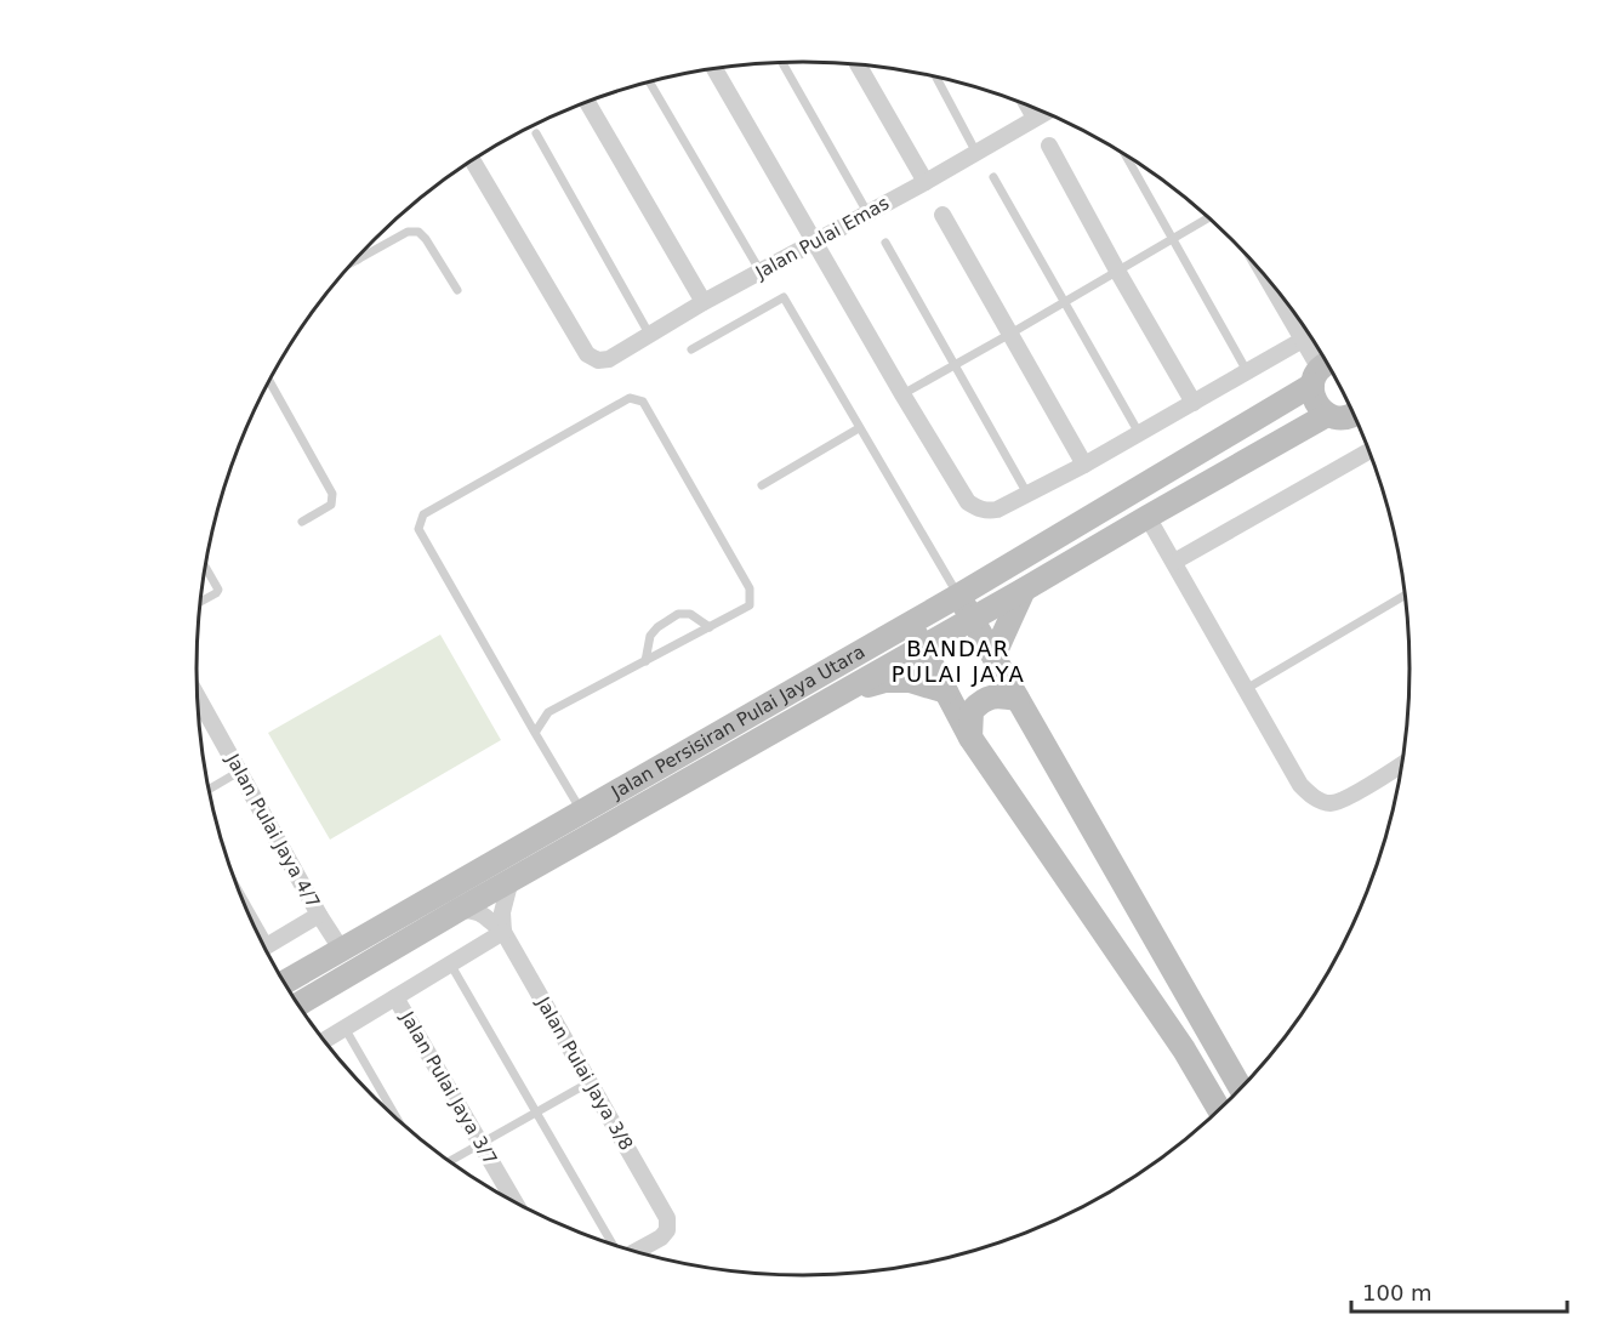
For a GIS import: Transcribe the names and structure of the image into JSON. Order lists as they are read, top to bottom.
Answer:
{
  "streets": {
    "main road": ["Jalan Persisiran Pulai Jaya Utara"],
    "street": [
      "Jalan Pulai Emas",
      "Jalan Pulai Jaya 4/7",
      "Jalan Pulai Jaya 3/8",
      "Jalan Pulai Jaya 3/7"
    ]
  },
  "crossings": [
    ["Jalan Persisiran Pulai Jaya Utara", "Jalan Pulai Jaya 4/7"]
  ],
  "districts": ["BANDAR PULAI JAYA"],
  "scale_bar": "100 m"
}
